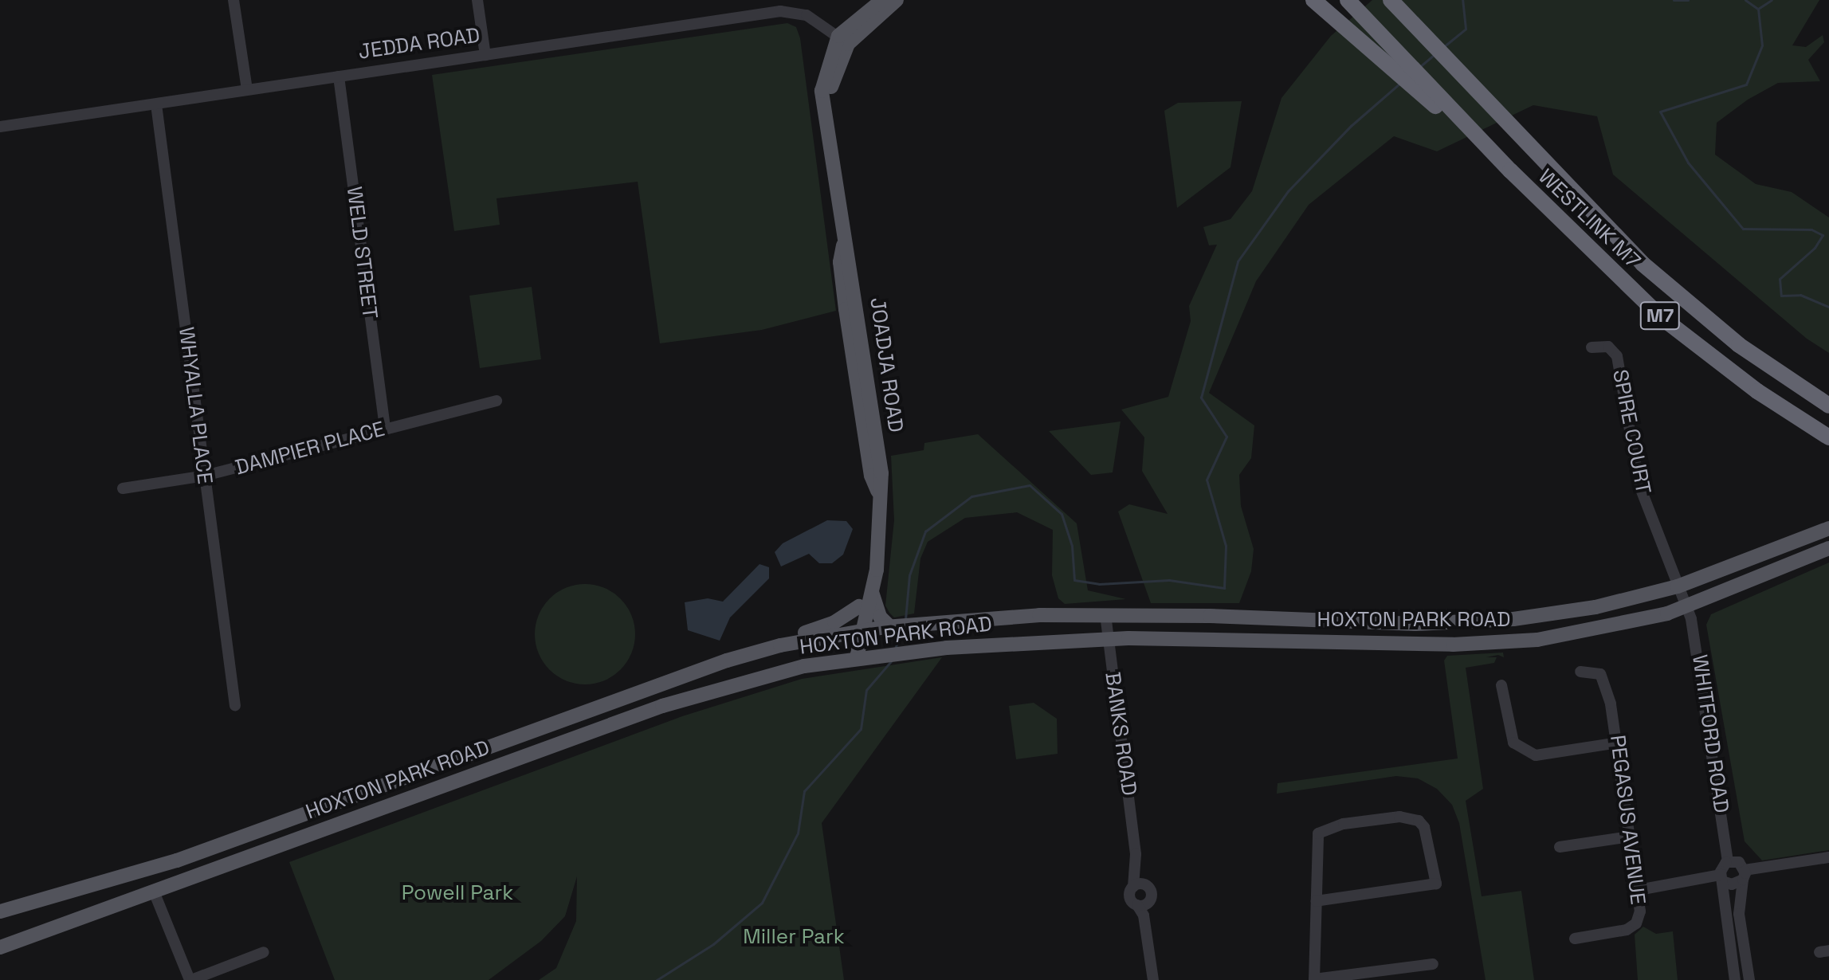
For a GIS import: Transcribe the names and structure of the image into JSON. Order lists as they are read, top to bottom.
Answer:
{
  "streets": {
    "highway": ["WESTLINK M7", "M7"],
    "main road": ["JOADJA ROAD", "HOXTON PARK ROAD"],
    "street": [
      "JEDDA ROAD",
      "WELD STREET",
      "WHYALLA PLACE",
      "SPIRE COURT",
      "DAMPIER PLACE",
      "BANKS ROAD",
      "WHITFORD ROAD",
      "PEGASUS AVENUE"
    ]
  },
  "crossings": [
    ["JEDDA ROAD", "WELD STREET"],
    ["JEDDA ROAD", "JOADJA ROAD"],
    ["JEDDA ROAD", "WHYALLA PLACE"],
    ["WELD STREET", "DAMPIER PLACE"],
    ["JOADJA ROAD", "HOXTON PARK ROAD"],
    ["WHYALLA PLACE", "DAMPIER PLACE"],
    ["SPIRE COURT", "HOXTON PARK ROAD"],
    ["SPIRE COURT", "WHITFORD ROAD"],
    ["HOXTON PARK ROAD", "BANKS ROAD"],
    ["HOXTON PARK ROAD", "WHITFORD ROAD"]
  ],
  "parks": ["Powell Park", "Miller Park"]
}
